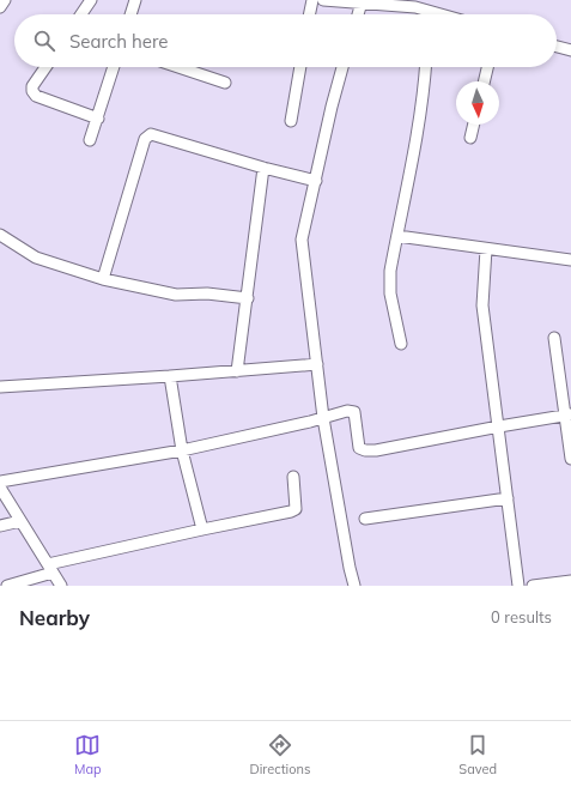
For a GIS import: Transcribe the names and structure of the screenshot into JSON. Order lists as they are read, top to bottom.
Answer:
{
  "north": "bottom",
  "page": {
    "search": "Search here",
    "heading": ["Nearby", "0 results"],
    "nav": ["Map", "Directions", "Saved"]
  }
}
